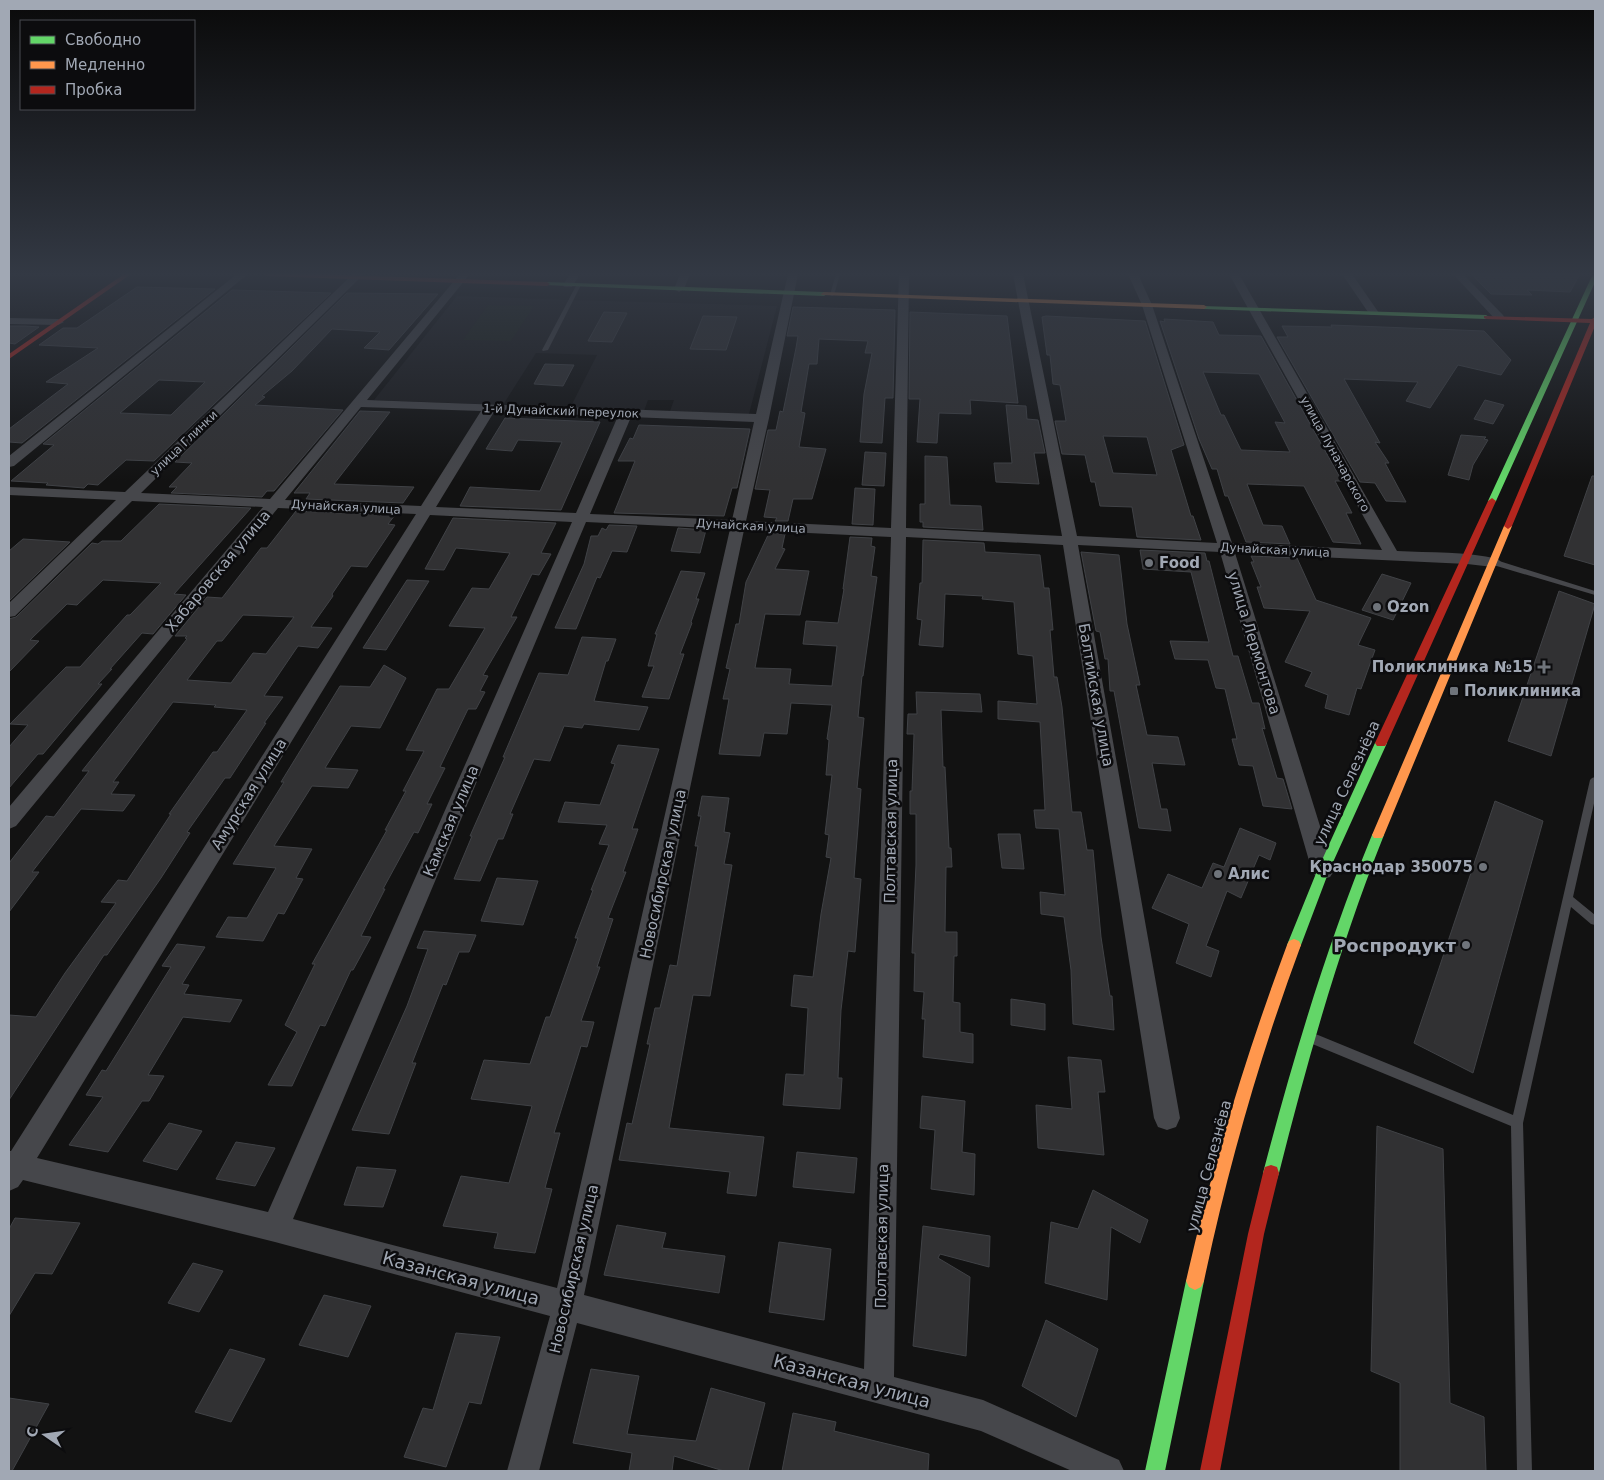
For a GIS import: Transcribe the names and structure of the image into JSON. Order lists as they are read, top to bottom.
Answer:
{
  "streets": {
    "main road": ["улица Селезнёва"],
    "street": [
      "1-й Дунайский переулок",
      "улица Глинки",
      "улица Луначарского",
      "Дунайская улица",
      "Хабаровская улица",
      "улица Лермонтова",
      "Балтийская улица",
      "Амурская улица",
      "Камская улица",
      "Полтавская улица",
      "Новосибирская улица",
      "Казанская улица"
    ]
  },
  "crossings": [
    ["1-й Дунайский переулок", "Хабаровская улица"],
    ["1-й Дунайский переулок", "Амурская улица"],
    ["1-й Дунайский переулок", "Камская улица"],
    ["1-й Дунайский переулок", "Новосибирская улица"],
    ["улица Глинки", "Дунайская улица"],
    ["улица Луначарского", "Дунайская улица"],
    ["Дунайская улица", "Хабаровская улица"],
    ["Дунайская улица", "улица Лермонтова"],
    ["Дунайская улица", "Балтийская улица"],
    ["Дунайская улица", "улица Селезнёва"],
    ["Дунайская улица", "Амурская улица"],
    ["Дунайская улица", "Камская улица"],
    ["Дунайская улица", "Полтавская улица"],
    ["Дунайская улица", "Новосибирская улица"],
    ["улица Лермонтова", "улица Селезнёва"],
    ["Амурская улица", "Казанская улица"],
    ["Камская улица", "Казанская улица"],
    ["Полтавская улица", "Казанская улица"],
    ["Новосибирская улица", "Казанская улица"]
  ],
  "places": {
    "other": [
      "Food",
      "Ozon",
      "Краснодар 350075",
      "Алис",
      "Роспродукт"
    ],
    "health": ["Поликлиника №15"],
    "transit": ["Поликлиника"]
  },
  "legend": ["Свободно", "Медленно", "Пробка"],
  "north": "left"
}
